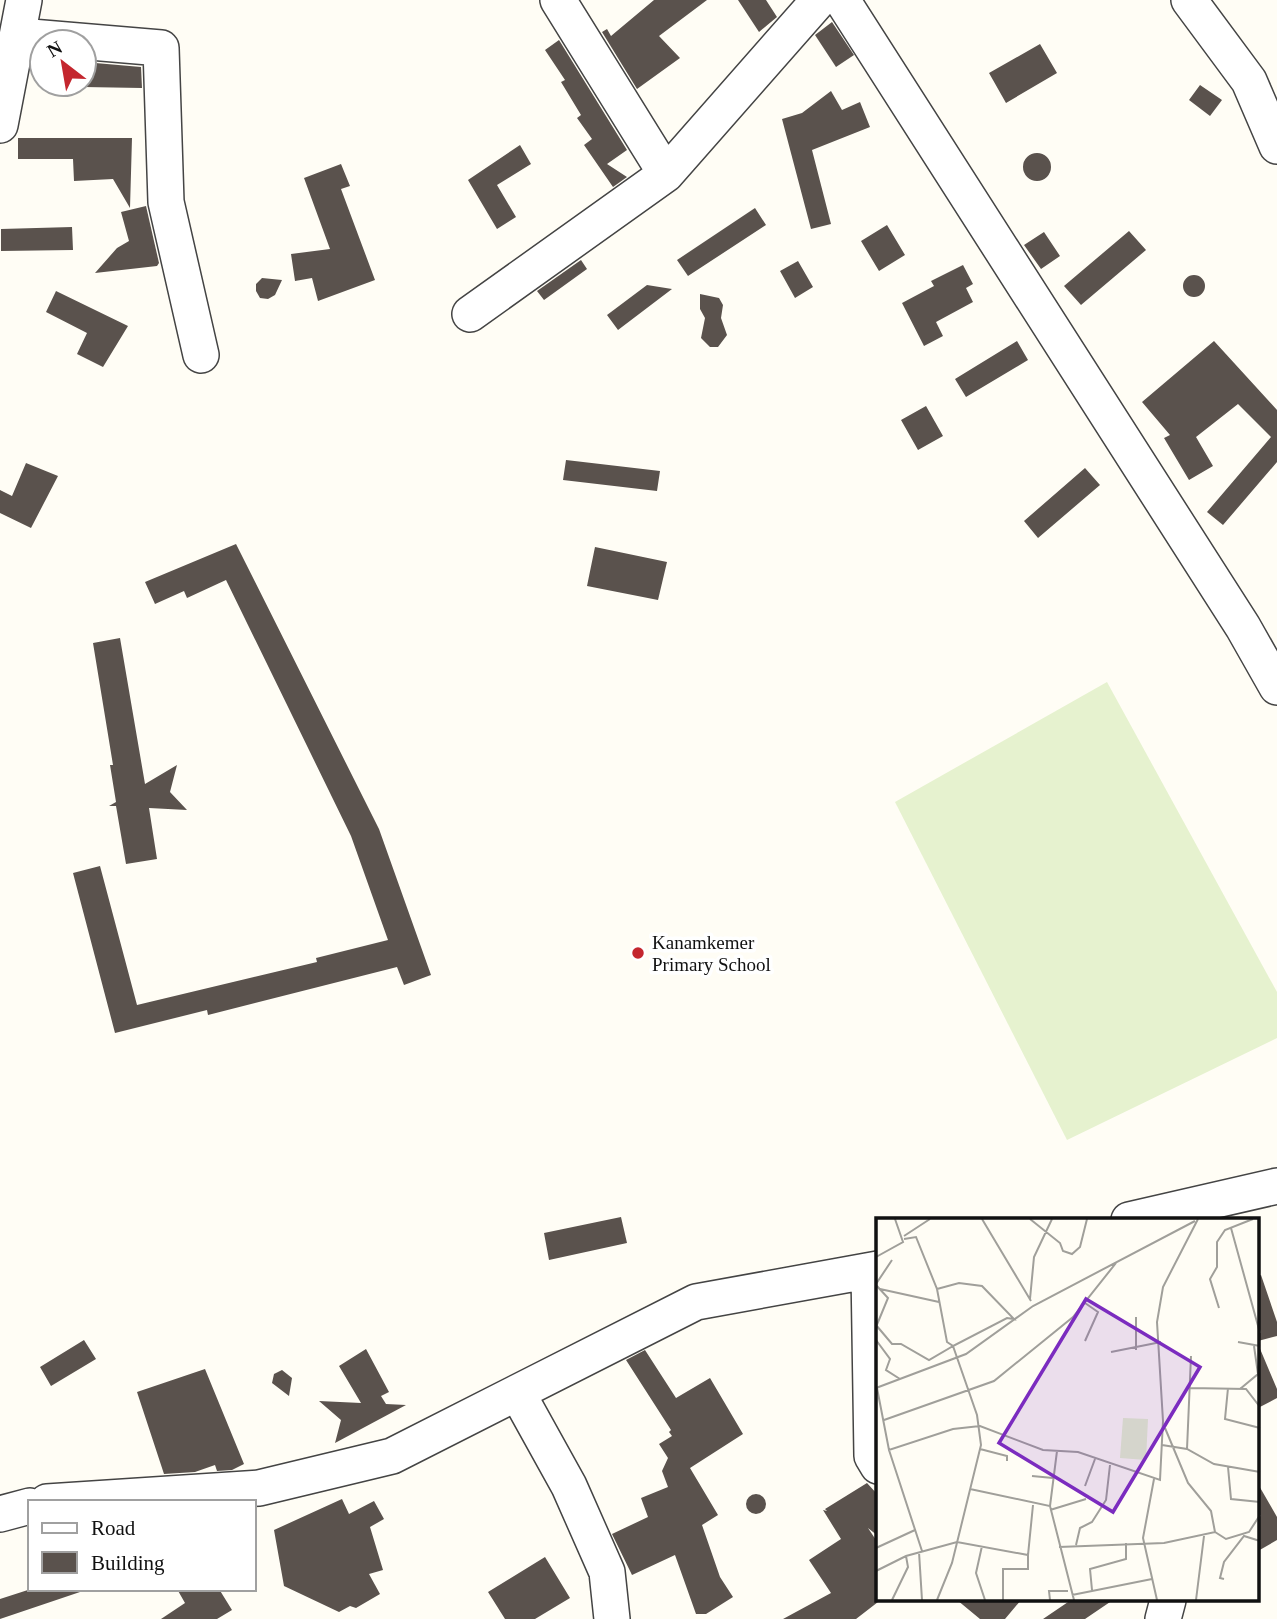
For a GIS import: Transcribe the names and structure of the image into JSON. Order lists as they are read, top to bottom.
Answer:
{
  "places": ["Kanamkemer Primary School"],
  "legend": ["Road", "Building"],
  "north": "top left"
}
